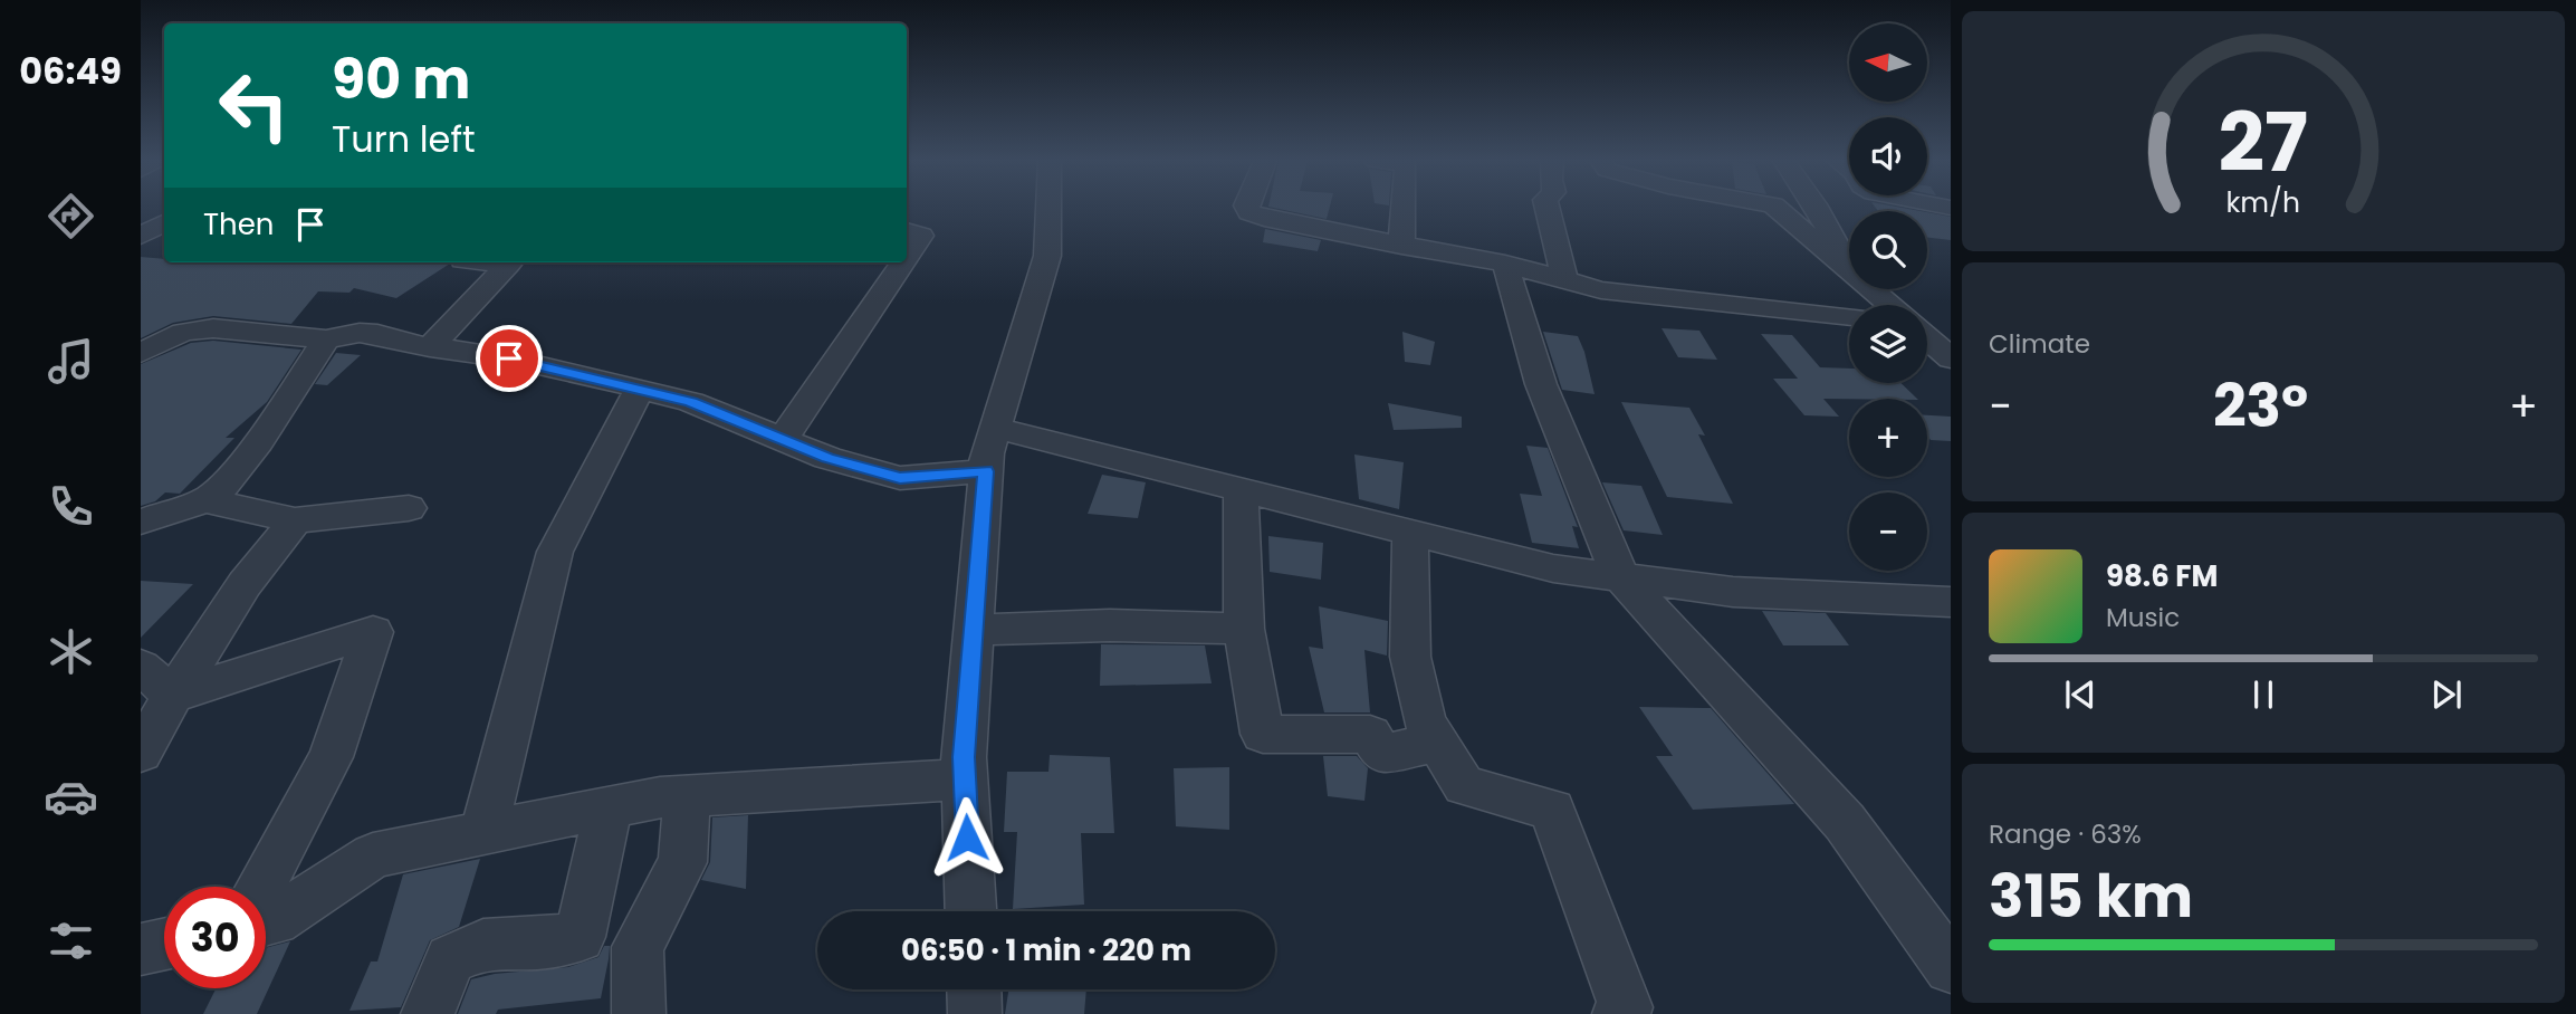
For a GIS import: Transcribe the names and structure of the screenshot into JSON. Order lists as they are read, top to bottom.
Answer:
{
  "north": "left",
  "page": {
    "tabs": "06:49",
    "map_buttons": ["+", "−"],
    "turn": ["90 m", "Turn left"],
    "then": "Then",
    "tile": [
      "Climate",
      ["Range · 63%", "315 km"]
    ],
    "heat": ["−", "23°", "+"],
    "song": ["98.6 FM", "Music"],
    "limit": "30",
    "trip": "06:50 · 1 min · 220 m",
    "gauge": ["27", "km/h"]
  }
}
